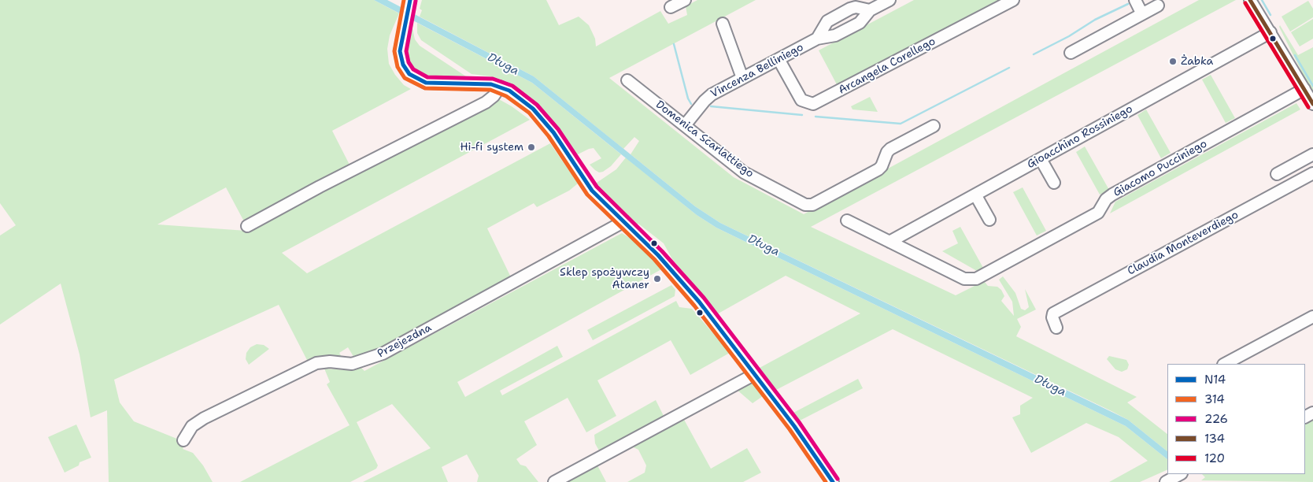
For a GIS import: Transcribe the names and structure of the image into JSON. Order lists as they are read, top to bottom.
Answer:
{
  "streets": {
    "street": [
      "Arcangela Corellego",
      "Vincenza Belliniego",
      "Gioacchino Rossiniego",
      "Domenica Scarlattiego",
      "Giacomo Pucciniego",
      "Claudia Monteverdiego",
      "Przejezdna"
    ]
  },
  "crossings": [
    ["Arcangela Corellego", "Vincenza Belliniego"],
    ["Vincenza Belliniego", "Domenica Scarlattiego"],
    ["Gioacchino Rossiniego", "Giacomo Pucciniego"]
  ],
  "water": ["Długa"],
  "places": ["Żabka", "Hi-fi system", "Sklep spożywczy Ataner"],
  "lines": [
    "transit line N14",
    "transit line 314",
    "transit line 134",
    "transit line 226",
    "transit line 120"
  ],
  "legend": [
    "N14",
    "314",
    "226",
    "134",
    "120"
  ]
}
